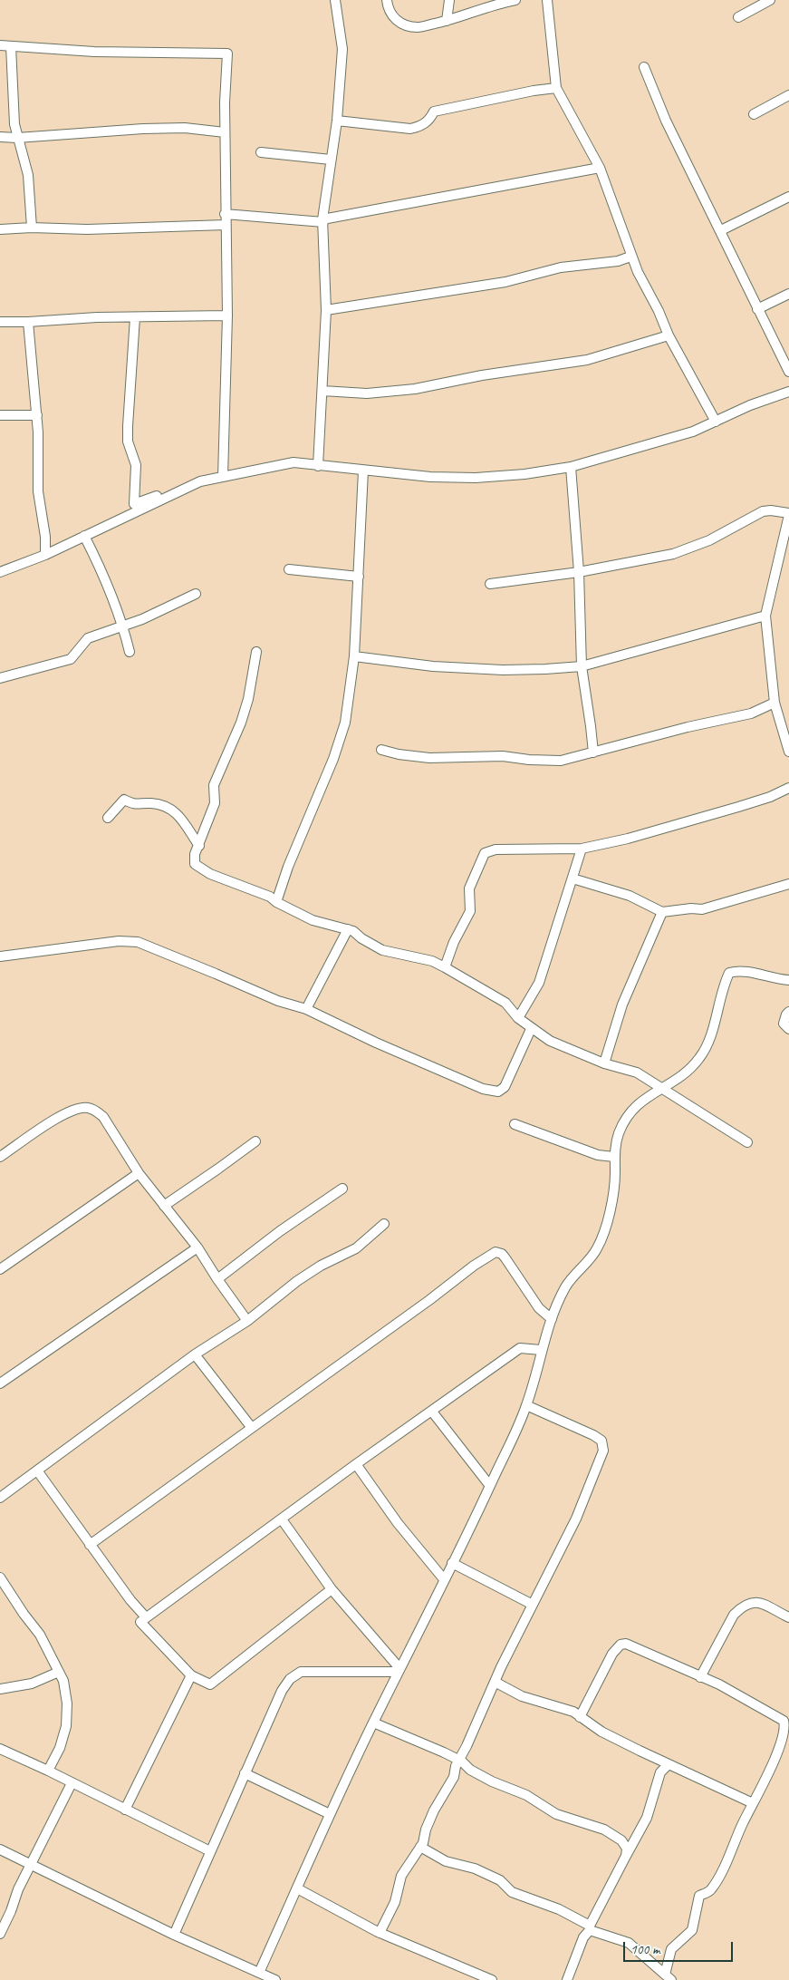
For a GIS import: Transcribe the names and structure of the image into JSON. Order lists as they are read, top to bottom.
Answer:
{
  "scale_bar": "100 m"
}
